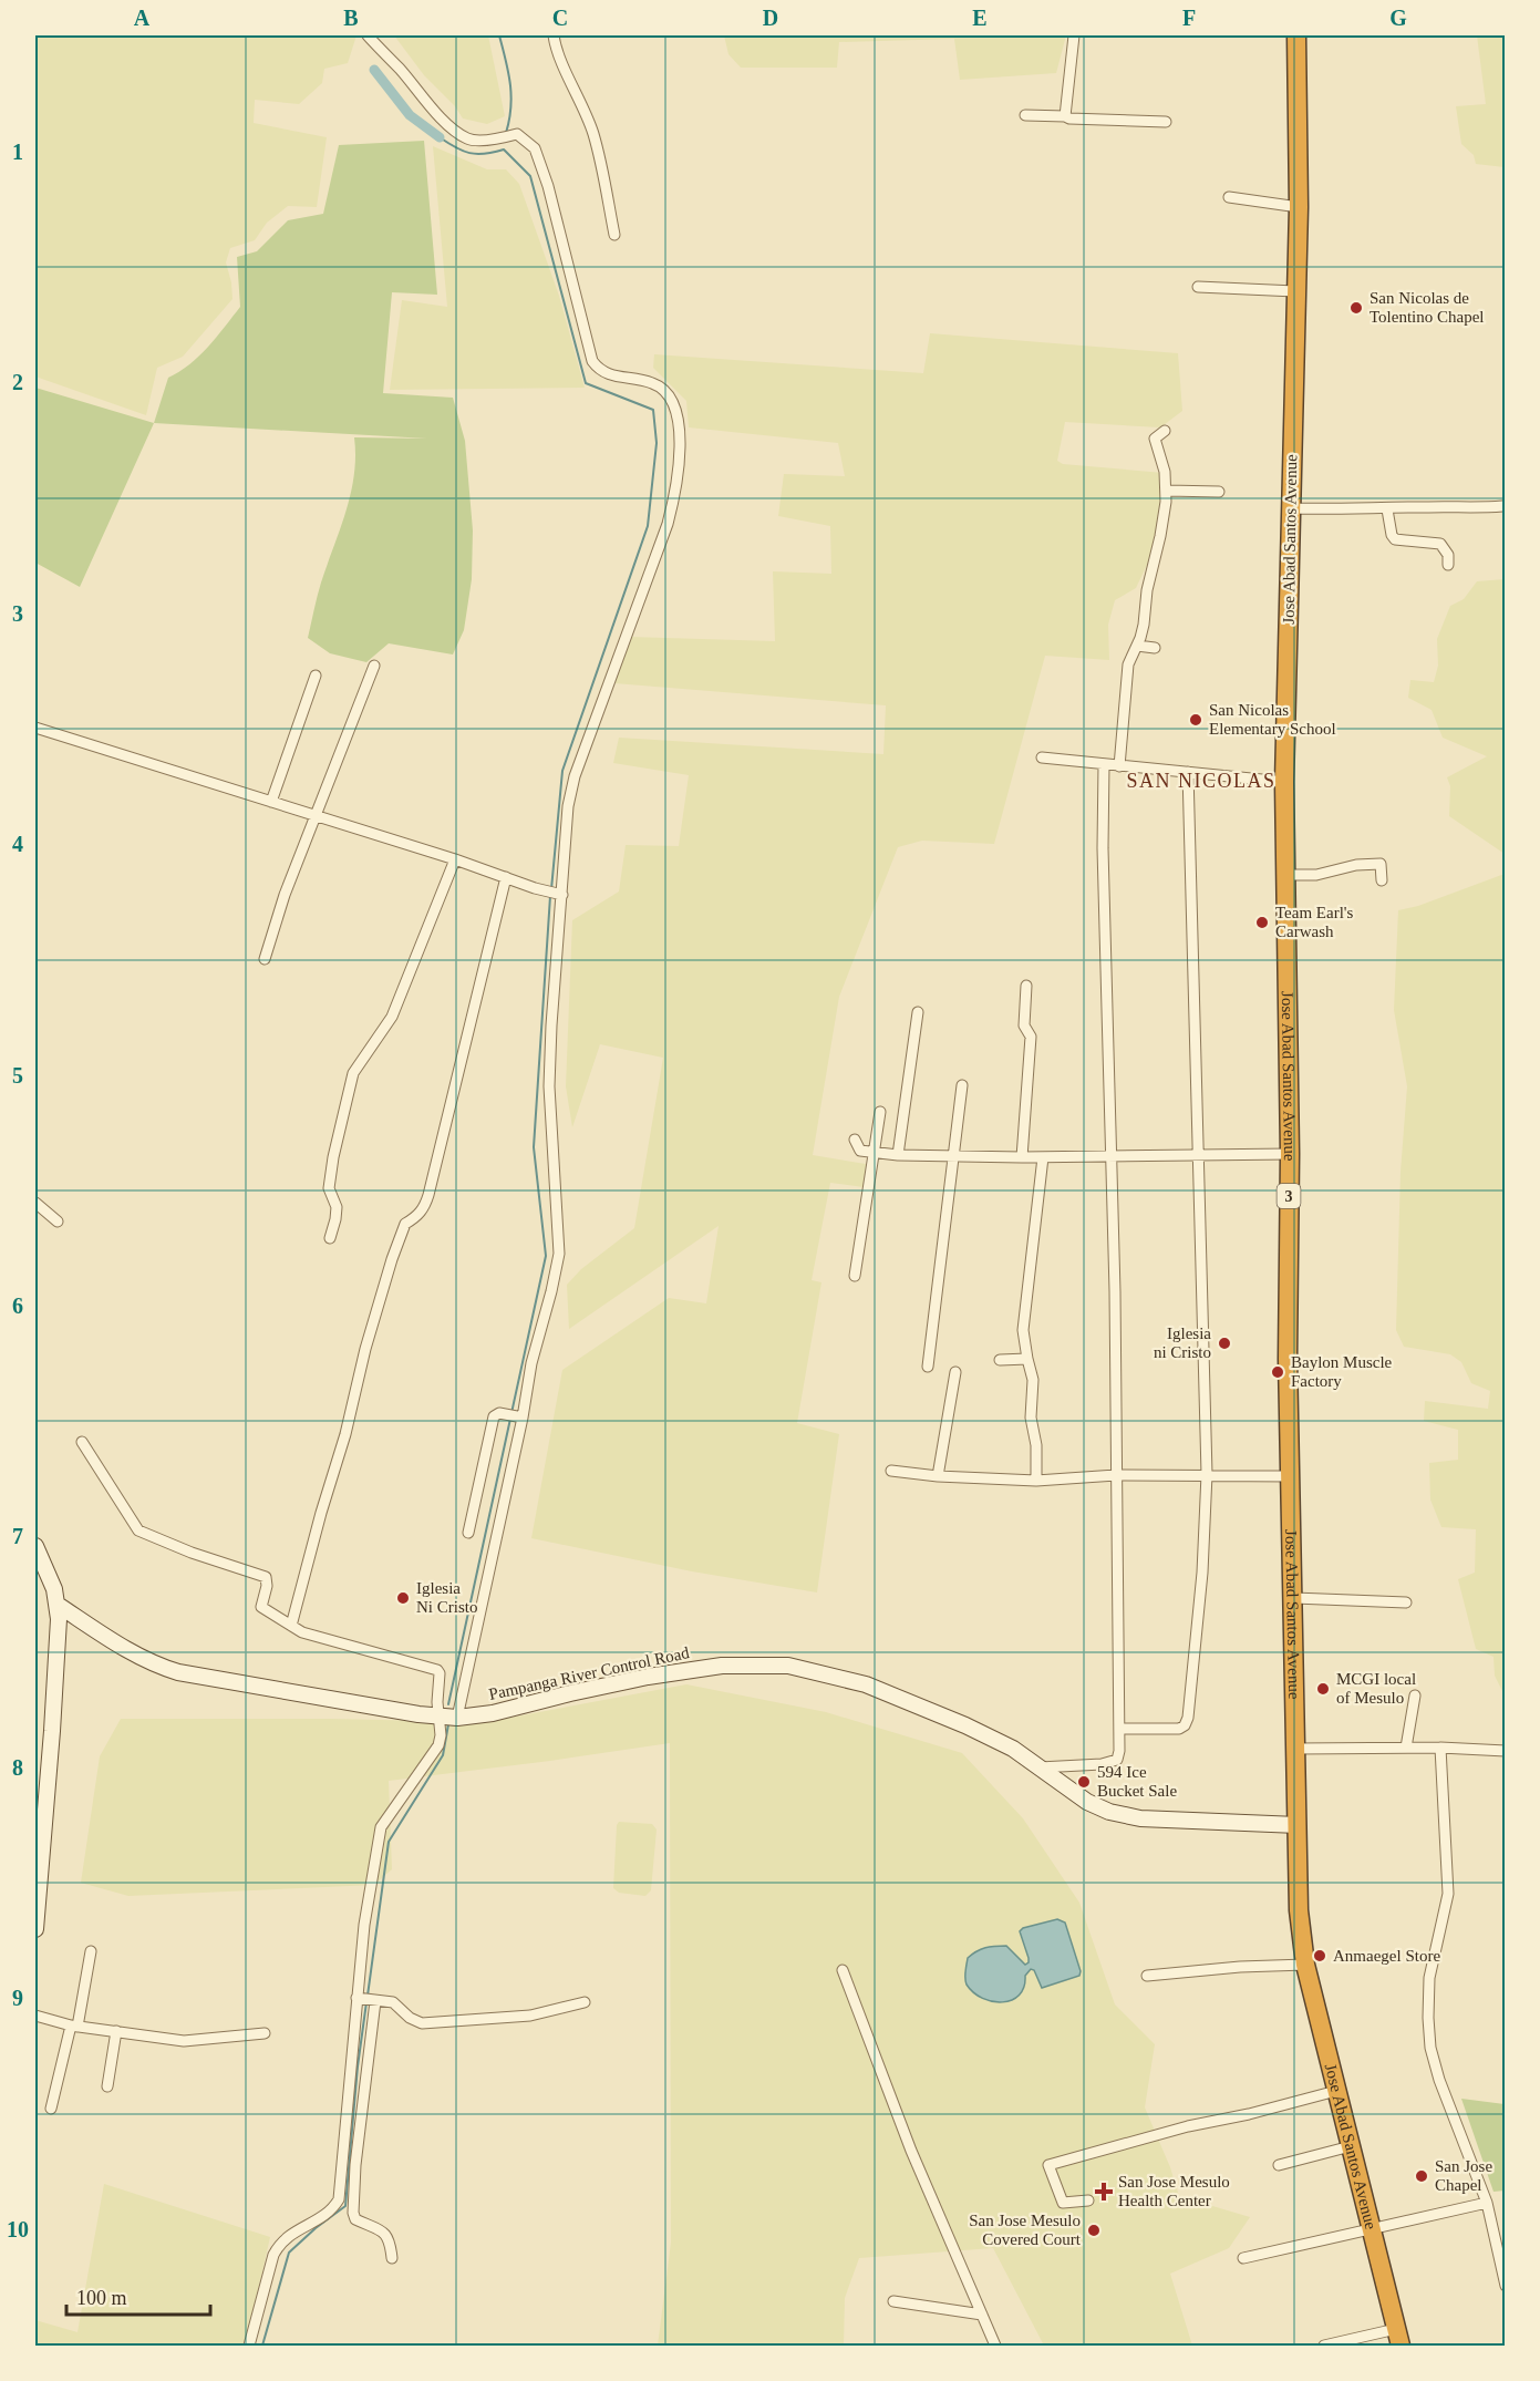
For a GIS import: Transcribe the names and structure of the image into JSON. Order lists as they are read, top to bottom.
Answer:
{
  "streets": {
    "highway": ["Jose Abad Santos Avenue", "3"],
    "main road": ["Pampanga River Control Road"]
  },
  "crossings": [
    ["Jose Abad Santos Avenue", "Pampanga River Control Road"]
  ],
  "districts": ["SAN NICOLAS"],
  "places": {
    "other": [
      "San Nicolas de Tolentino Chapel",
      "San Nicolas Elementary School",
      "Team Earl's Carwash",
      "Iglesia ni Cristo",
      "Baylon Muscle Factory",
      "Iglesia Ni Cristo",
      "MCGI local of Mesulo",
      "594 Ice Bucket Sale",
      "Anmaegel Store",
      "San Jose Chapel",
      "San Jose Mesulo Covered Court"
    ],
    "health": ["San Jose Mesulo Health Center"]
  },
  "scale_bar": "100 m",
  "grid": {
    "columns": [
      "A",
      "B",
      "C",
      "D",
      "E",
      "F",
      "G"
    ],
    "rows": [
      "1",
      "2",
      "3",
      "4",
      "5",
      "6",
      "7",
      "8",
      "9",
      "10"
    ]
  }
}
